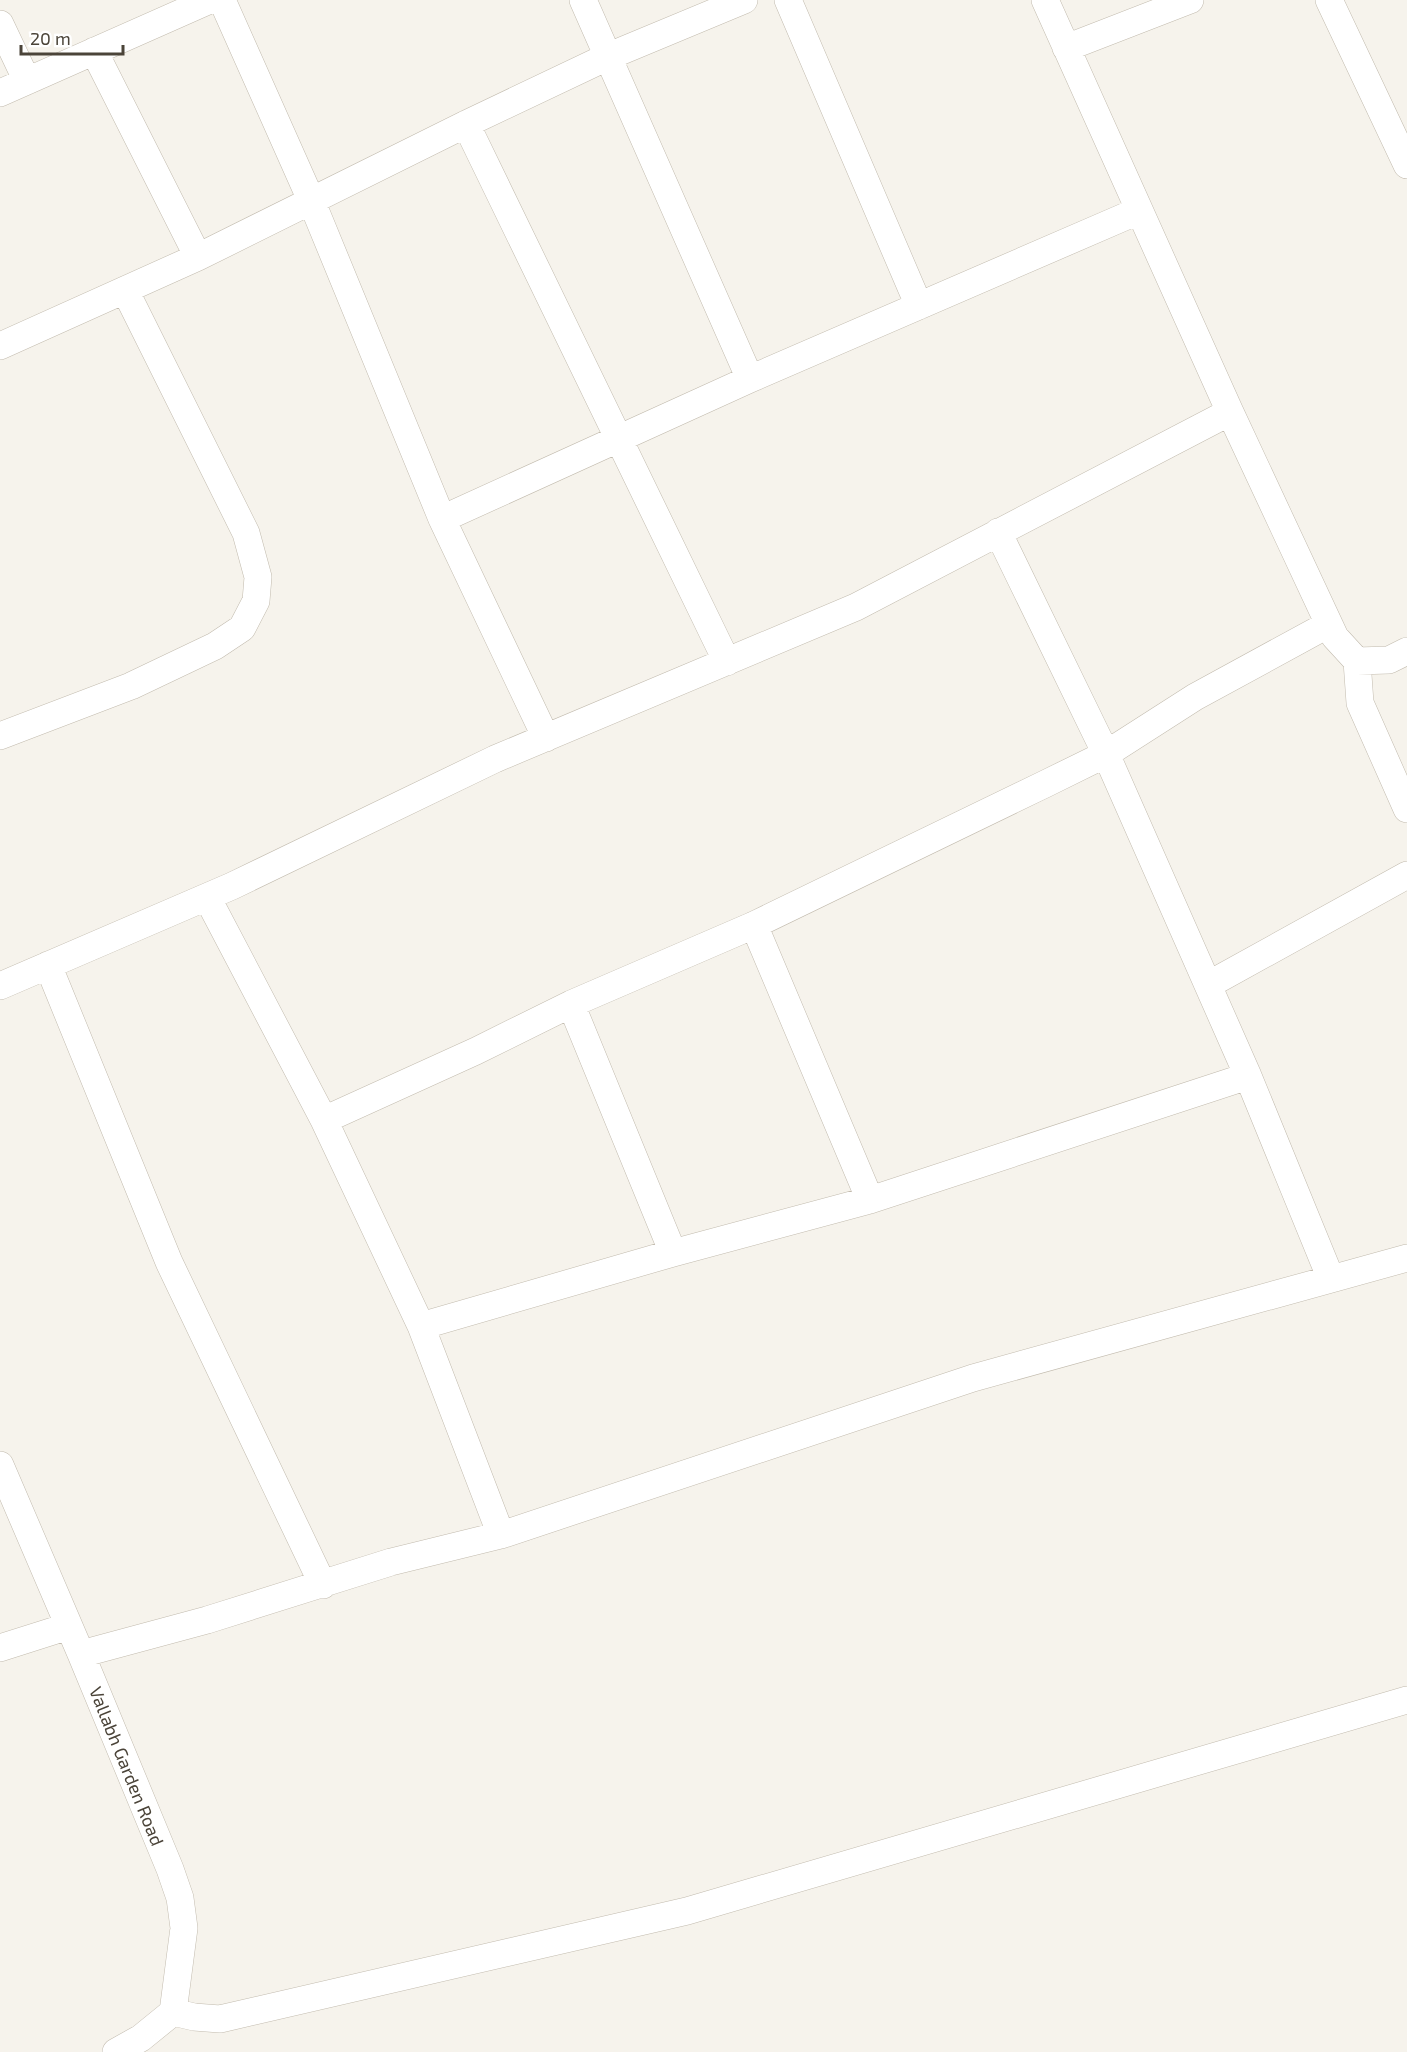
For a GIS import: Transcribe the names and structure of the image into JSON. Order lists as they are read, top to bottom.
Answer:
{
  "streets": {
    "street": ["Vallabh Garden Road"]
  },
  "scale_bar": "20 m"
}
